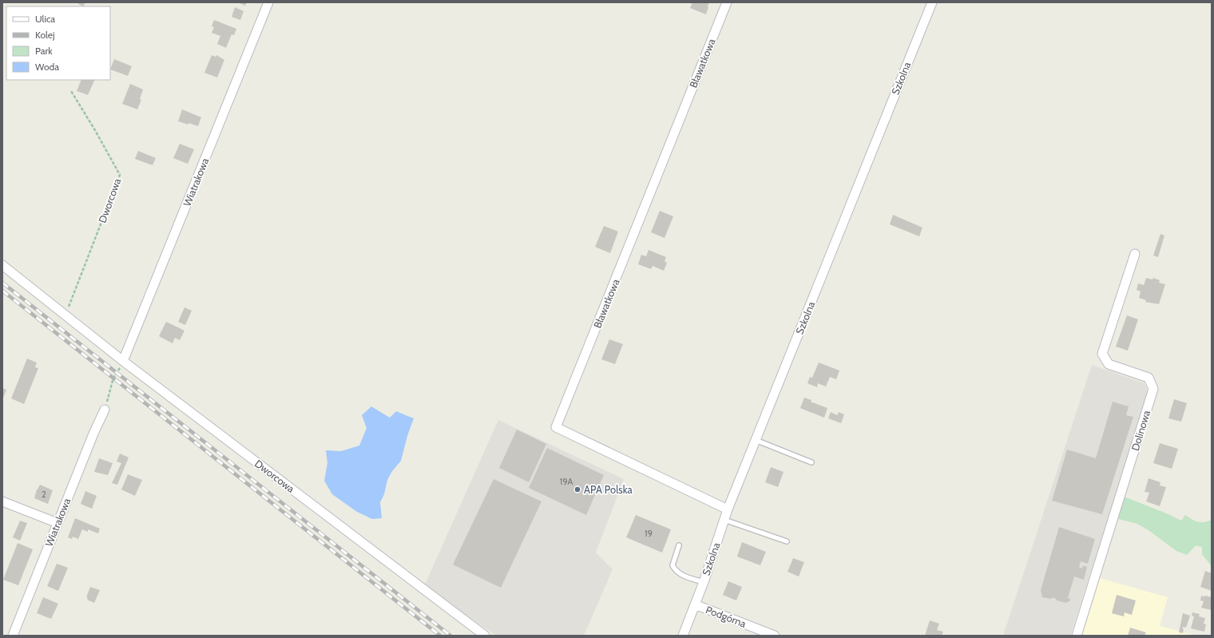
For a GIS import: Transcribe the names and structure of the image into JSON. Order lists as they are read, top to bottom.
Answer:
{
  "streets": {
    "street": [
      "Bławatkowa",
      "Szkolna",
      "Wiatrakowa",
      "Dworcowa",
      "Dolinowa",
      "Podgórna"
    ]
  },
  "crossings": [
    ["Bławatkowa", "Szkolna"],
    ["Szkolna", "Podgórna"],
    ["Wiatrakowa", "Dworcowa"]
  ],
  "places": ["APA Polska"],
  "house_numbers": ["19A", "2", "19"],
  "legend": [
    "Ulica",
    "Kolej",
    "Park",
    "Woda"
  ]
}
